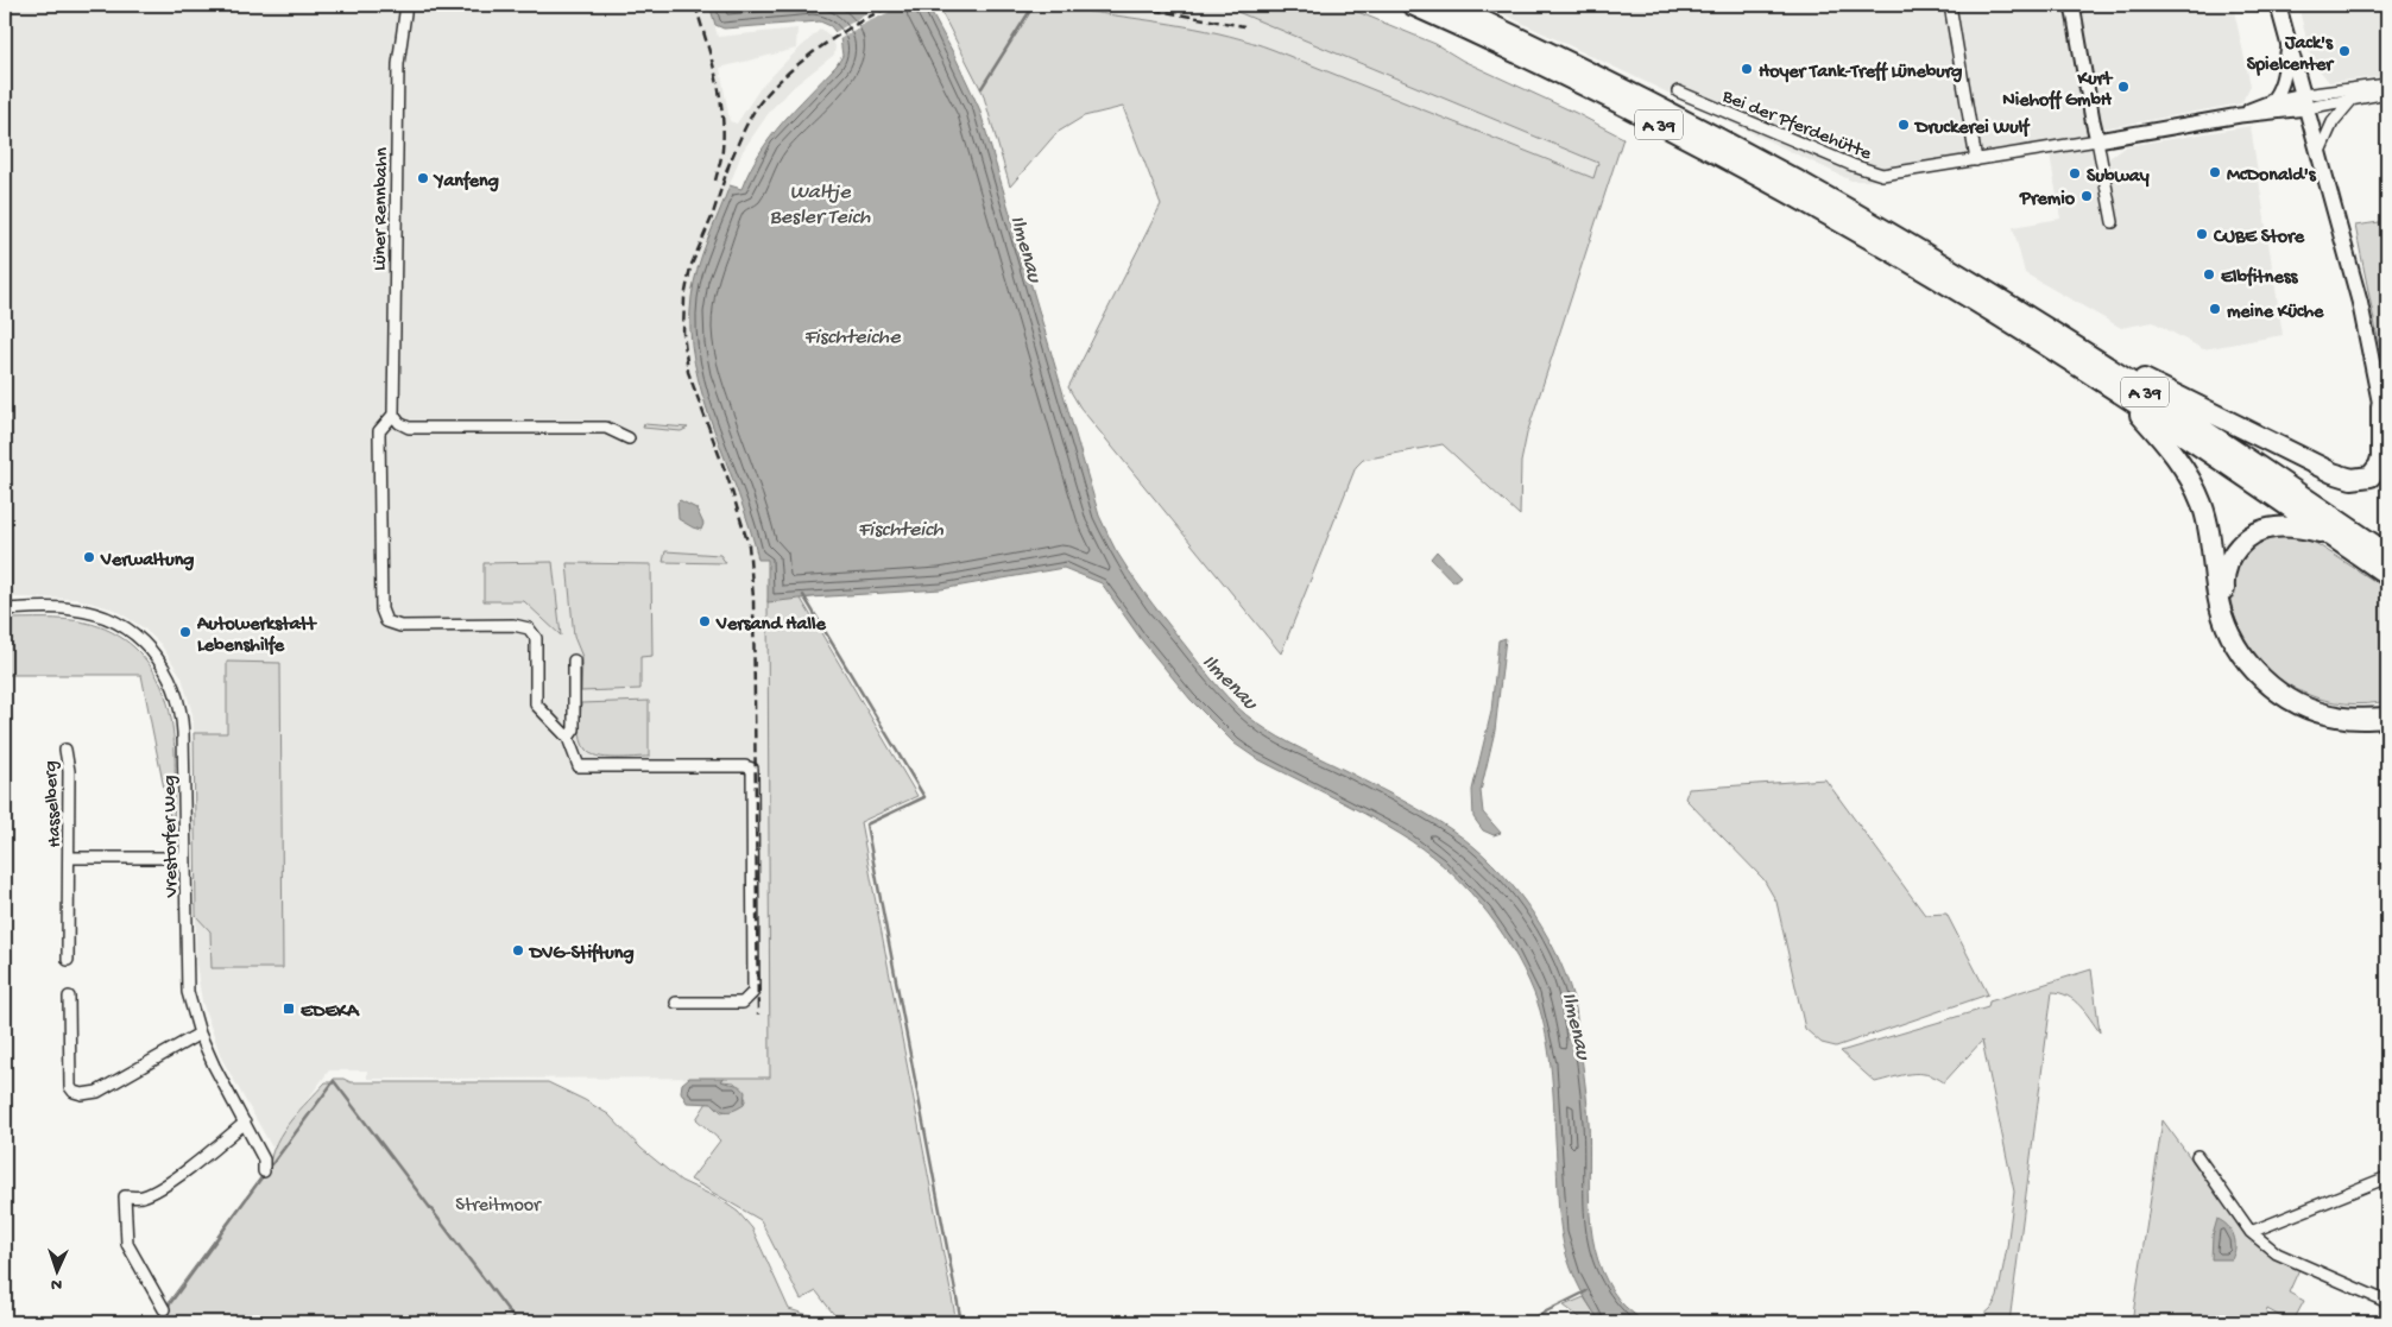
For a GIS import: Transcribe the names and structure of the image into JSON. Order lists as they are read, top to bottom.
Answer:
{
  "streets": {
    "highway": ["A 39"],
    "street": [
      "Bei der Pferdehütte",
      "Lüner Rennbahn",
      "Hasselberg",
      "Vrestorfer Weg"
    ]
  },
  "crossings": [
    ["Hasselberg", "Vrestorfer Weg"]
  ],
  "water": [
    "Waltje Besler Teich",
    "Ilmenau",
    "Fischteiche",
    "Fischteich"
  ],
  "parks": ["Streitmoor"],
  "places": {
    "other": [
      "Jack's Spielcenter",
      "Hoyer Tank-Treff Lüneburg",
      "Kurt Niehoff GmbH",
      "Druckerei Wulf",
      "McDonald's",
      "Subway",
      "Yanfeng",
      "Premio",
      "CUBE Store",
      "Elbfitness",
      "meine Küche",
      "Verwaltung",
      "Versand Halle",
      "Autowerkstatt Lebenshilfe",
      "DVG-Stiftung"
    ],
    "transit": ["EDEKA"]
  },
  "north": "bottom"
}
